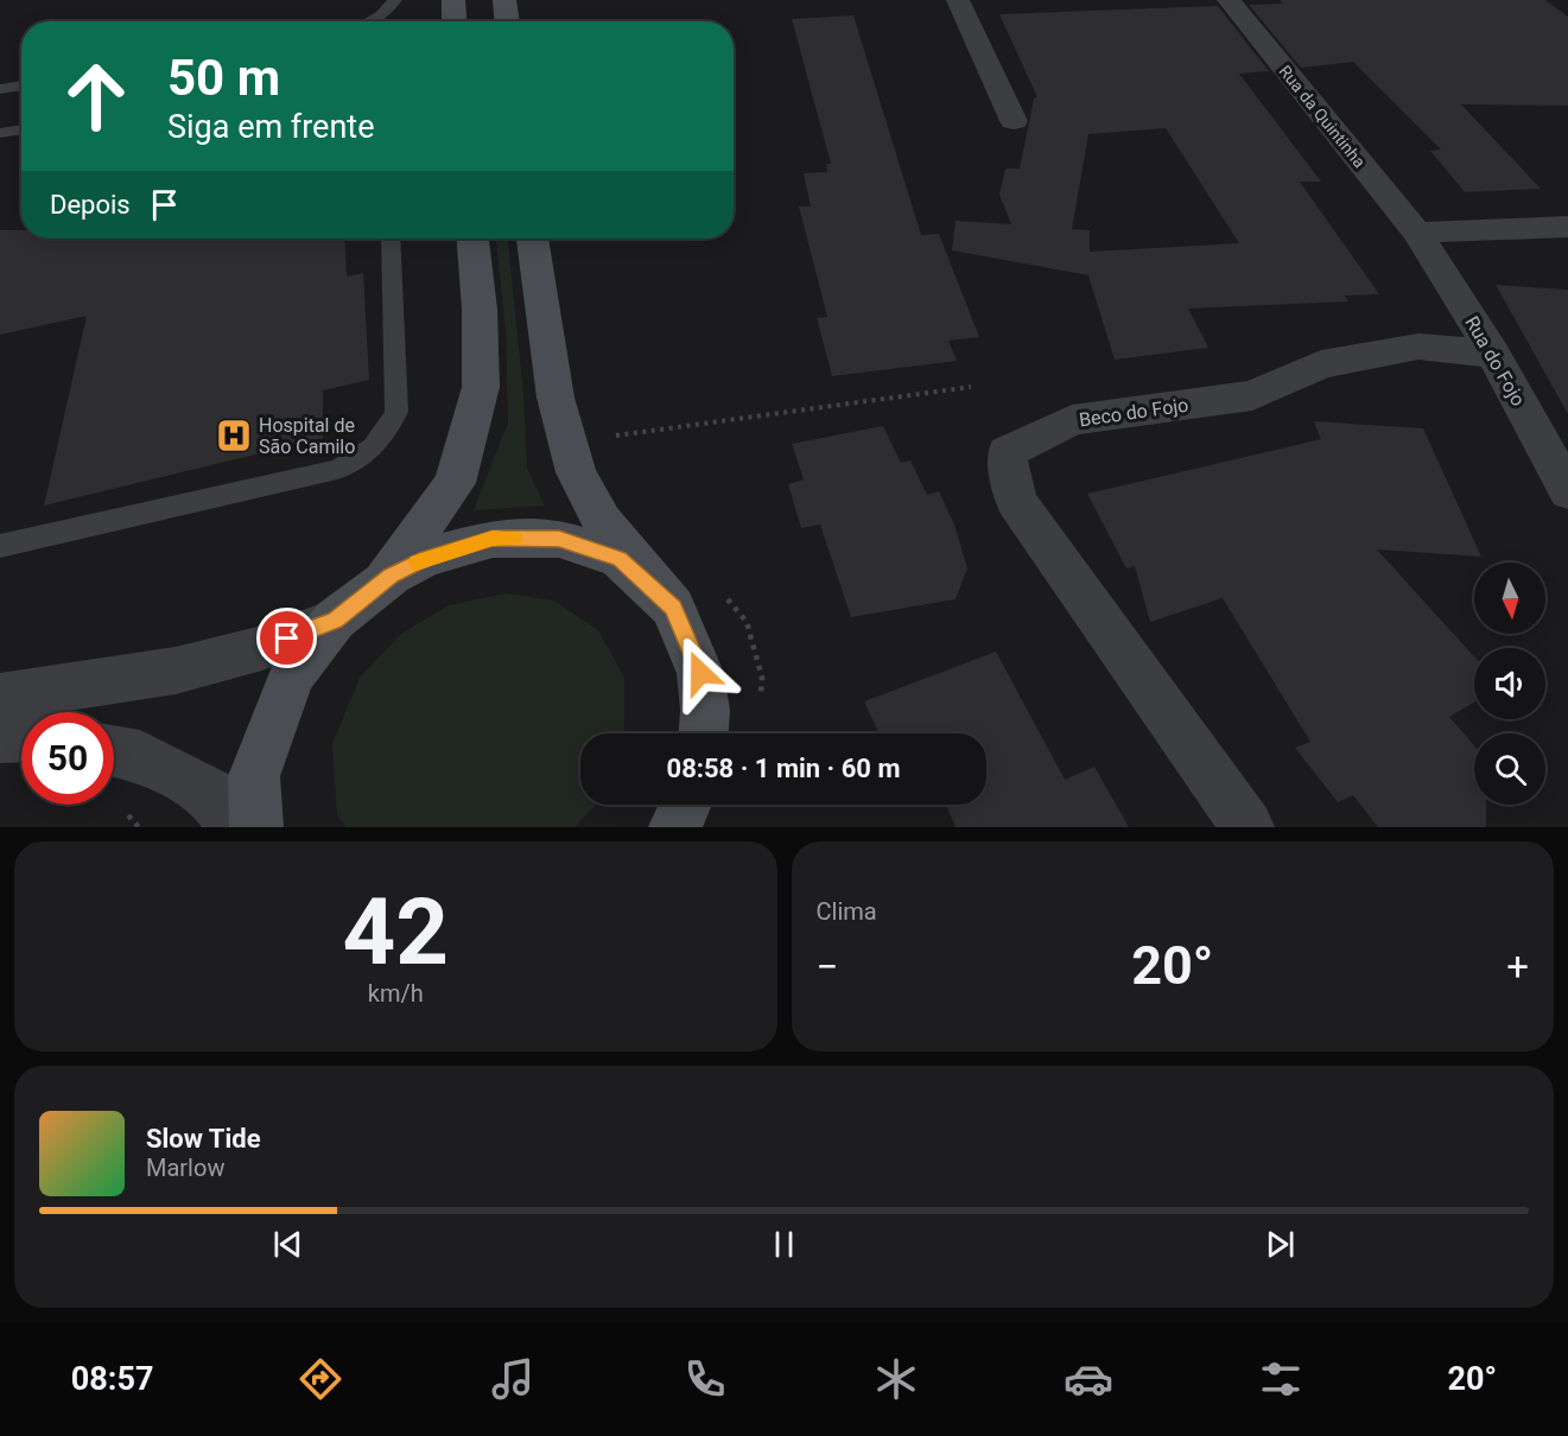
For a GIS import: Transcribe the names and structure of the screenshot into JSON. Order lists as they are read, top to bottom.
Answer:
{
  "streets": {
    "street": ["Rua da Quintinha", "Rua do Fojo", "Beco do Fojo"]
  },
  "crossings": [
    ["Rua da Quintinha", "Rua do Fojo"],
    ["Rua do Fojo", "Beco do Fojo"]
  ],
  "places": {
    "hospital": ["Hospital de São Camilo"]
  },
  "north": "bottom",
  "page": {
    "turn": ["50 m", "Siga em frente"],
    "then": "Depois",
    "limit": "50",
    "trip": "08:58 · 1 min · 60 m",
    "tile": [
      ["42", "km/h"],
      "Clima"
    ],
    "heat": ["−", "20°", "+"],
    "song": ["Slow Tide", "Marlow"],
    "tabs": ["08:57", "20°"]
  }
}
